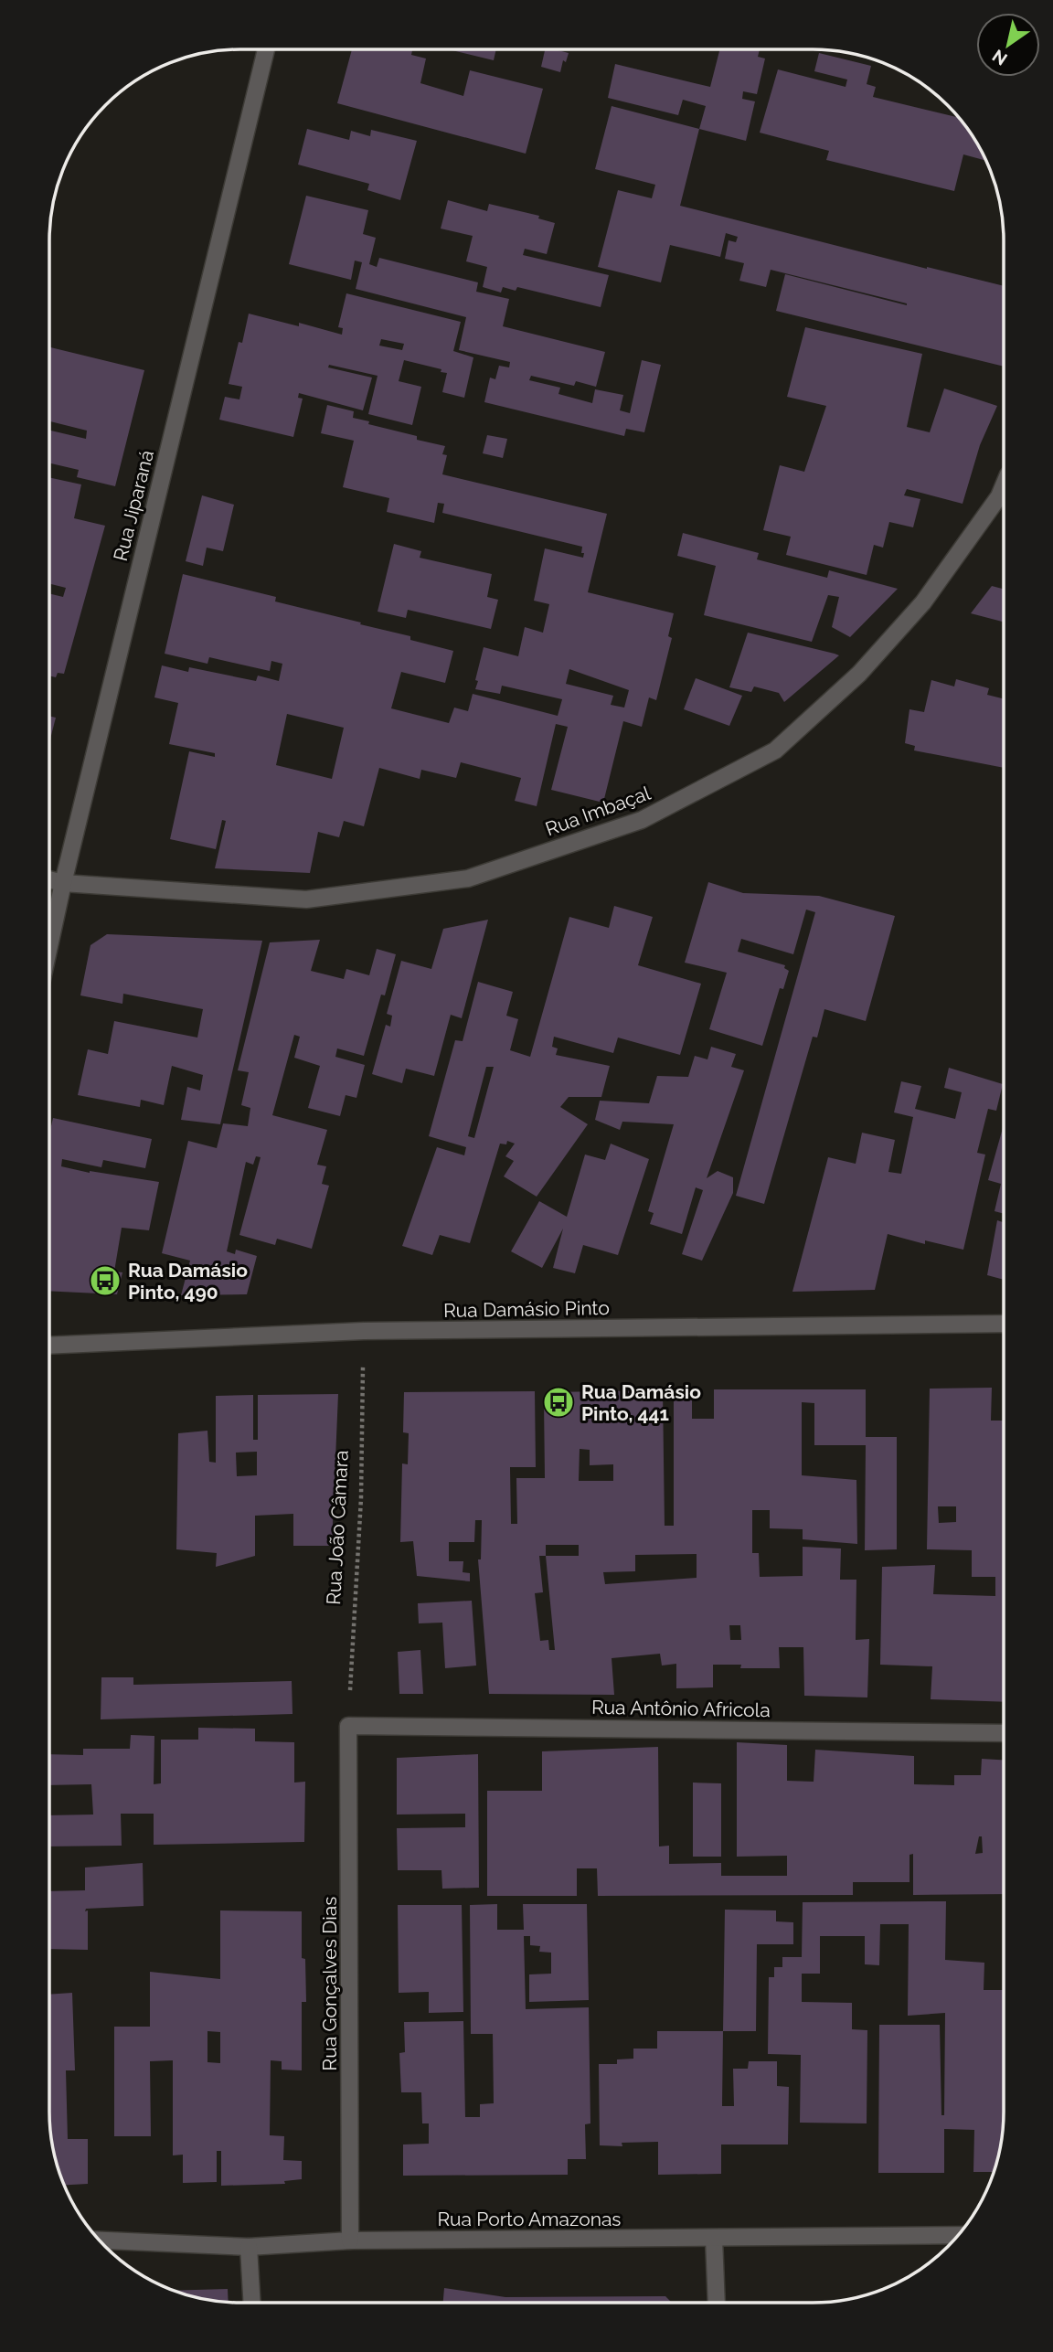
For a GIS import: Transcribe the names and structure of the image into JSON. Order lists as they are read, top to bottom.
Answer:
{
  "streets": {
    "street": [
      "Rua Jiparaná",
      "Rua Imbaçal",
      "Rua Damásio Pinto",
      "Rua Antônio Africola",
      "Rua Gonçalves Dias",
      "Rua Porto Amazonas"
    ],
    "path": ["Rua João Câmara"]
  },
  "crossings": [
    ["Rua Jiparaná", "Rua Imbaçal"],
    ["Rua Damásio Pinto", "Rua João Câmara"],
    ["Rua João Câmara", "Rua Antônio Africola"],
    ["Rua João Câmara", "Rua Gonçalves Dias"],
    ["Rua Antônio Africola", "Rua Gonçalves Dias"],
    ["Rua Gonçalves Dias", "Rua Porto Amazonas"]
  ],
  "places": {
    "bus stop": ["Rua Damásio Pinto, 490", "Rua Damásio Pinto, 441"]
  },
  "north": "bottom left"
}
